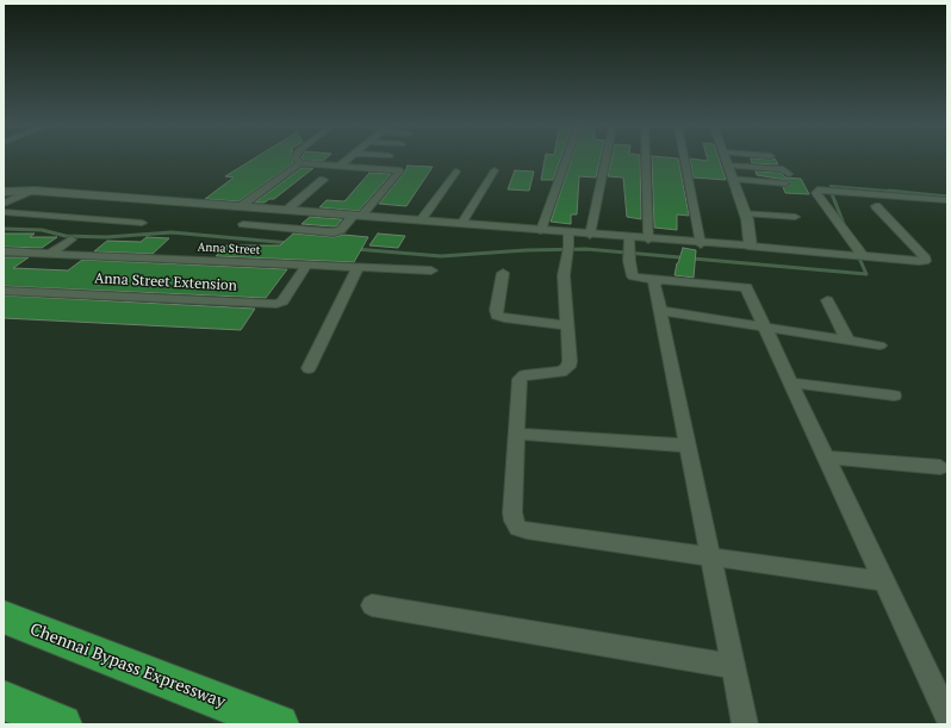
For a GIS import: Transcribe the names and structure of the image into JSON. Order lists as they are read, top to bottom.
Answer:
{
  "streets": {
    "highway": ["Chennai Bypass Expressway"],
    "street": ["Anna Street", "Anna Street Extension"]
  },
  "crossings": [
    ["Anna Street", "Anna Street Extension"]
  ]
}
